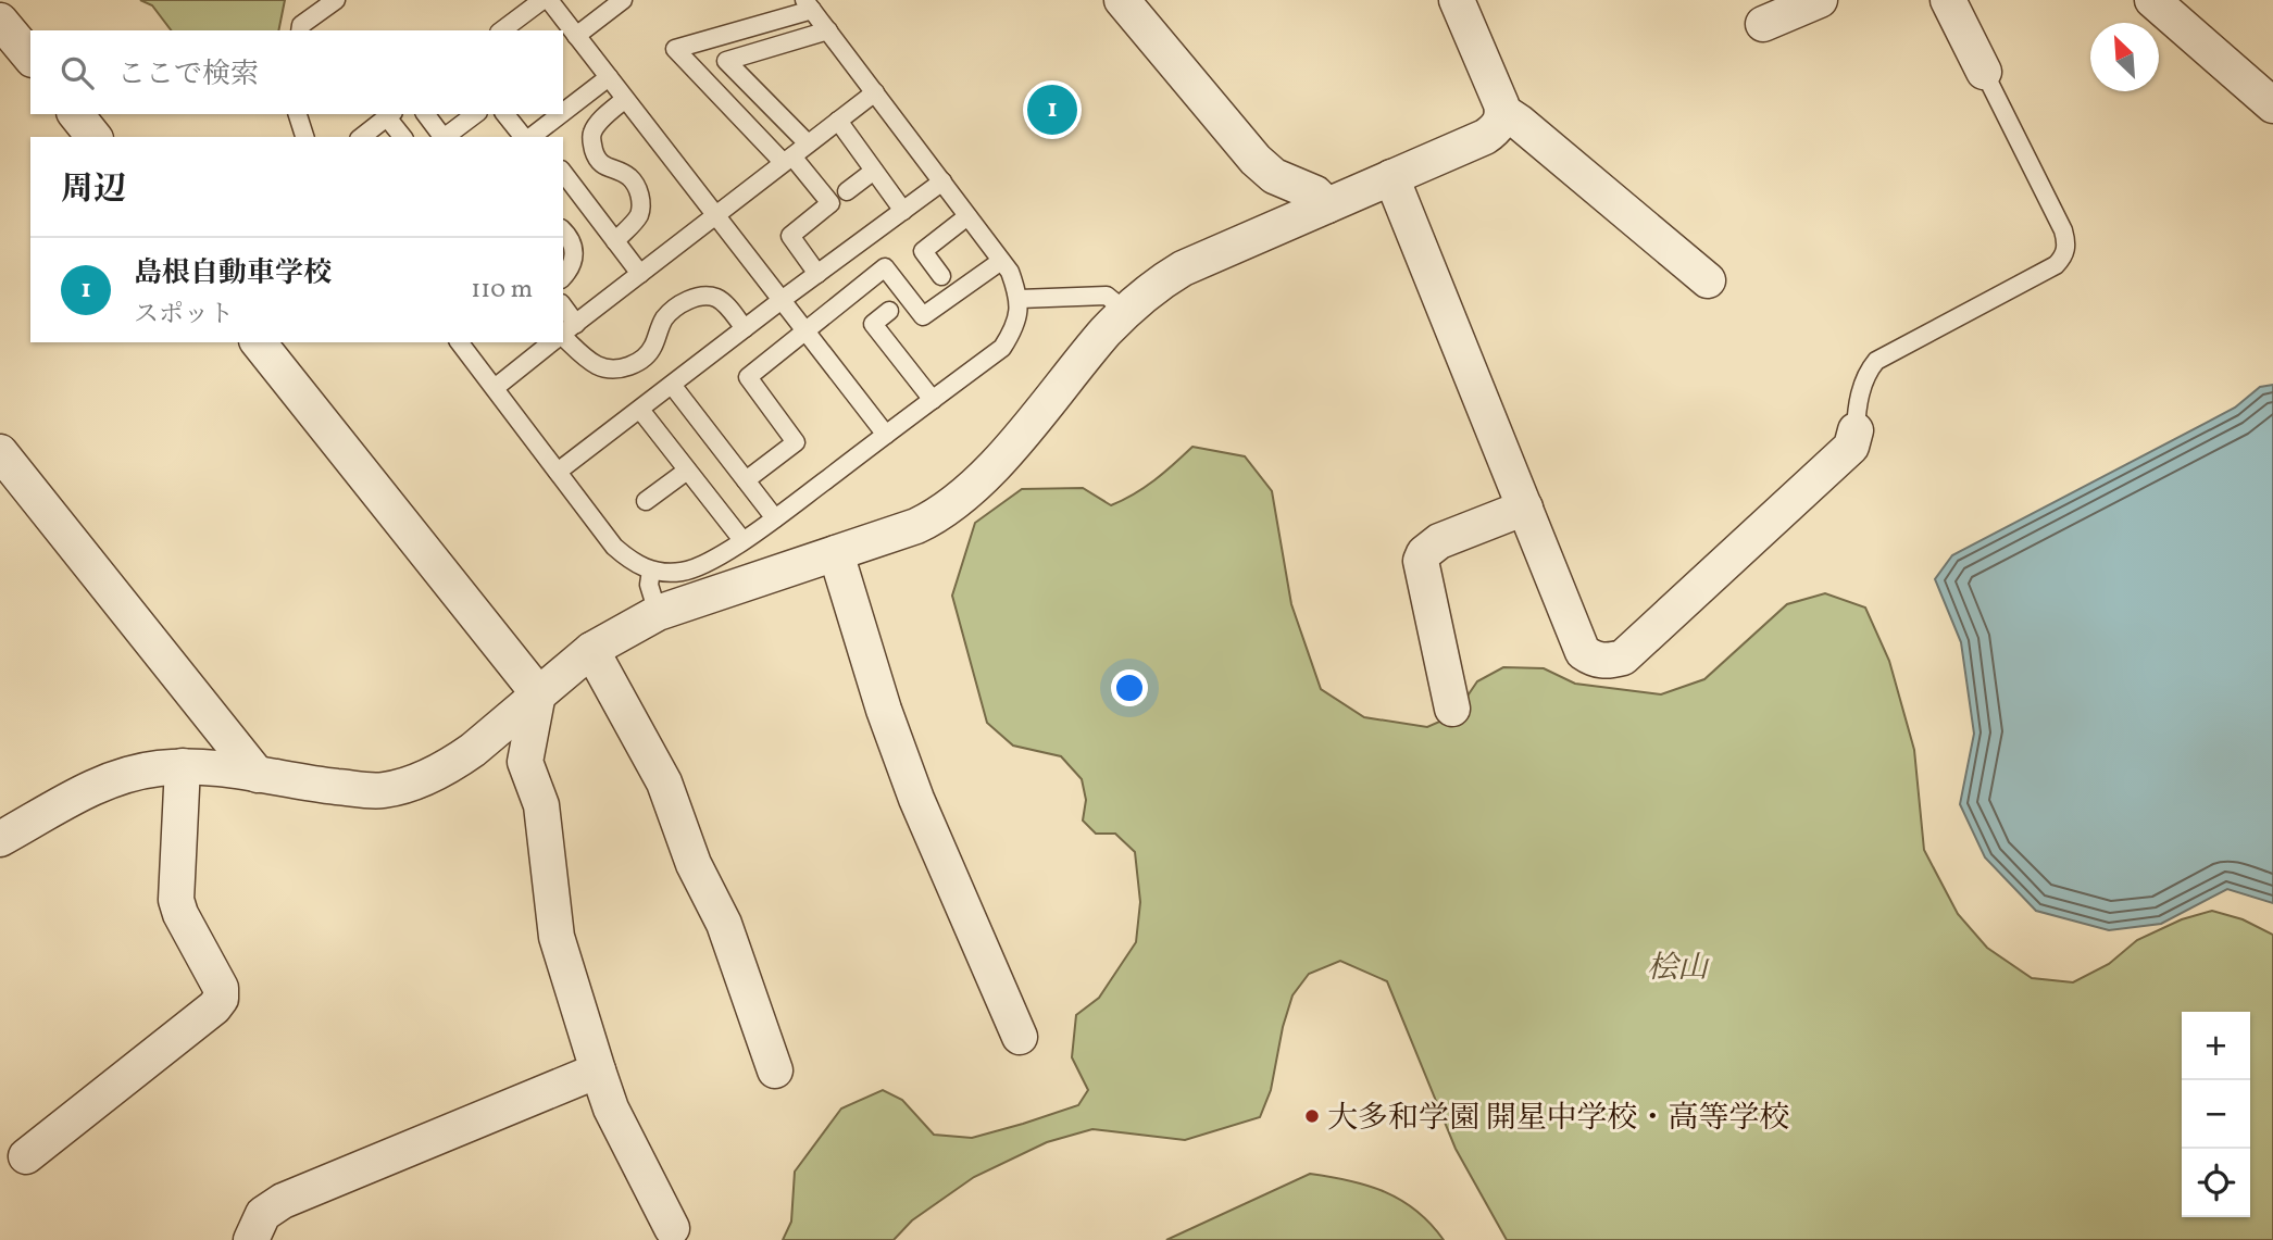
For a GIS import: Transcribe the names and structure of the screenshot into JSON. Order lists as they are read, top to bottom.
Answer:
{
  "parks": ["桧山"],
  "places": ["大多和学園 開星中学校・高等学校"],
  "north": "top left",
  "page": {
    "search": "ここで検索",
    "pins": "1",
    "heading": "周辺",
    "list": [
      {
        "mark": "1",
        "name": "島根自動車学校",
        "note": "スポット",
        "value": "110 m"
      }
    ],
    "map_buttons": ["+", "−"]
  }
}
